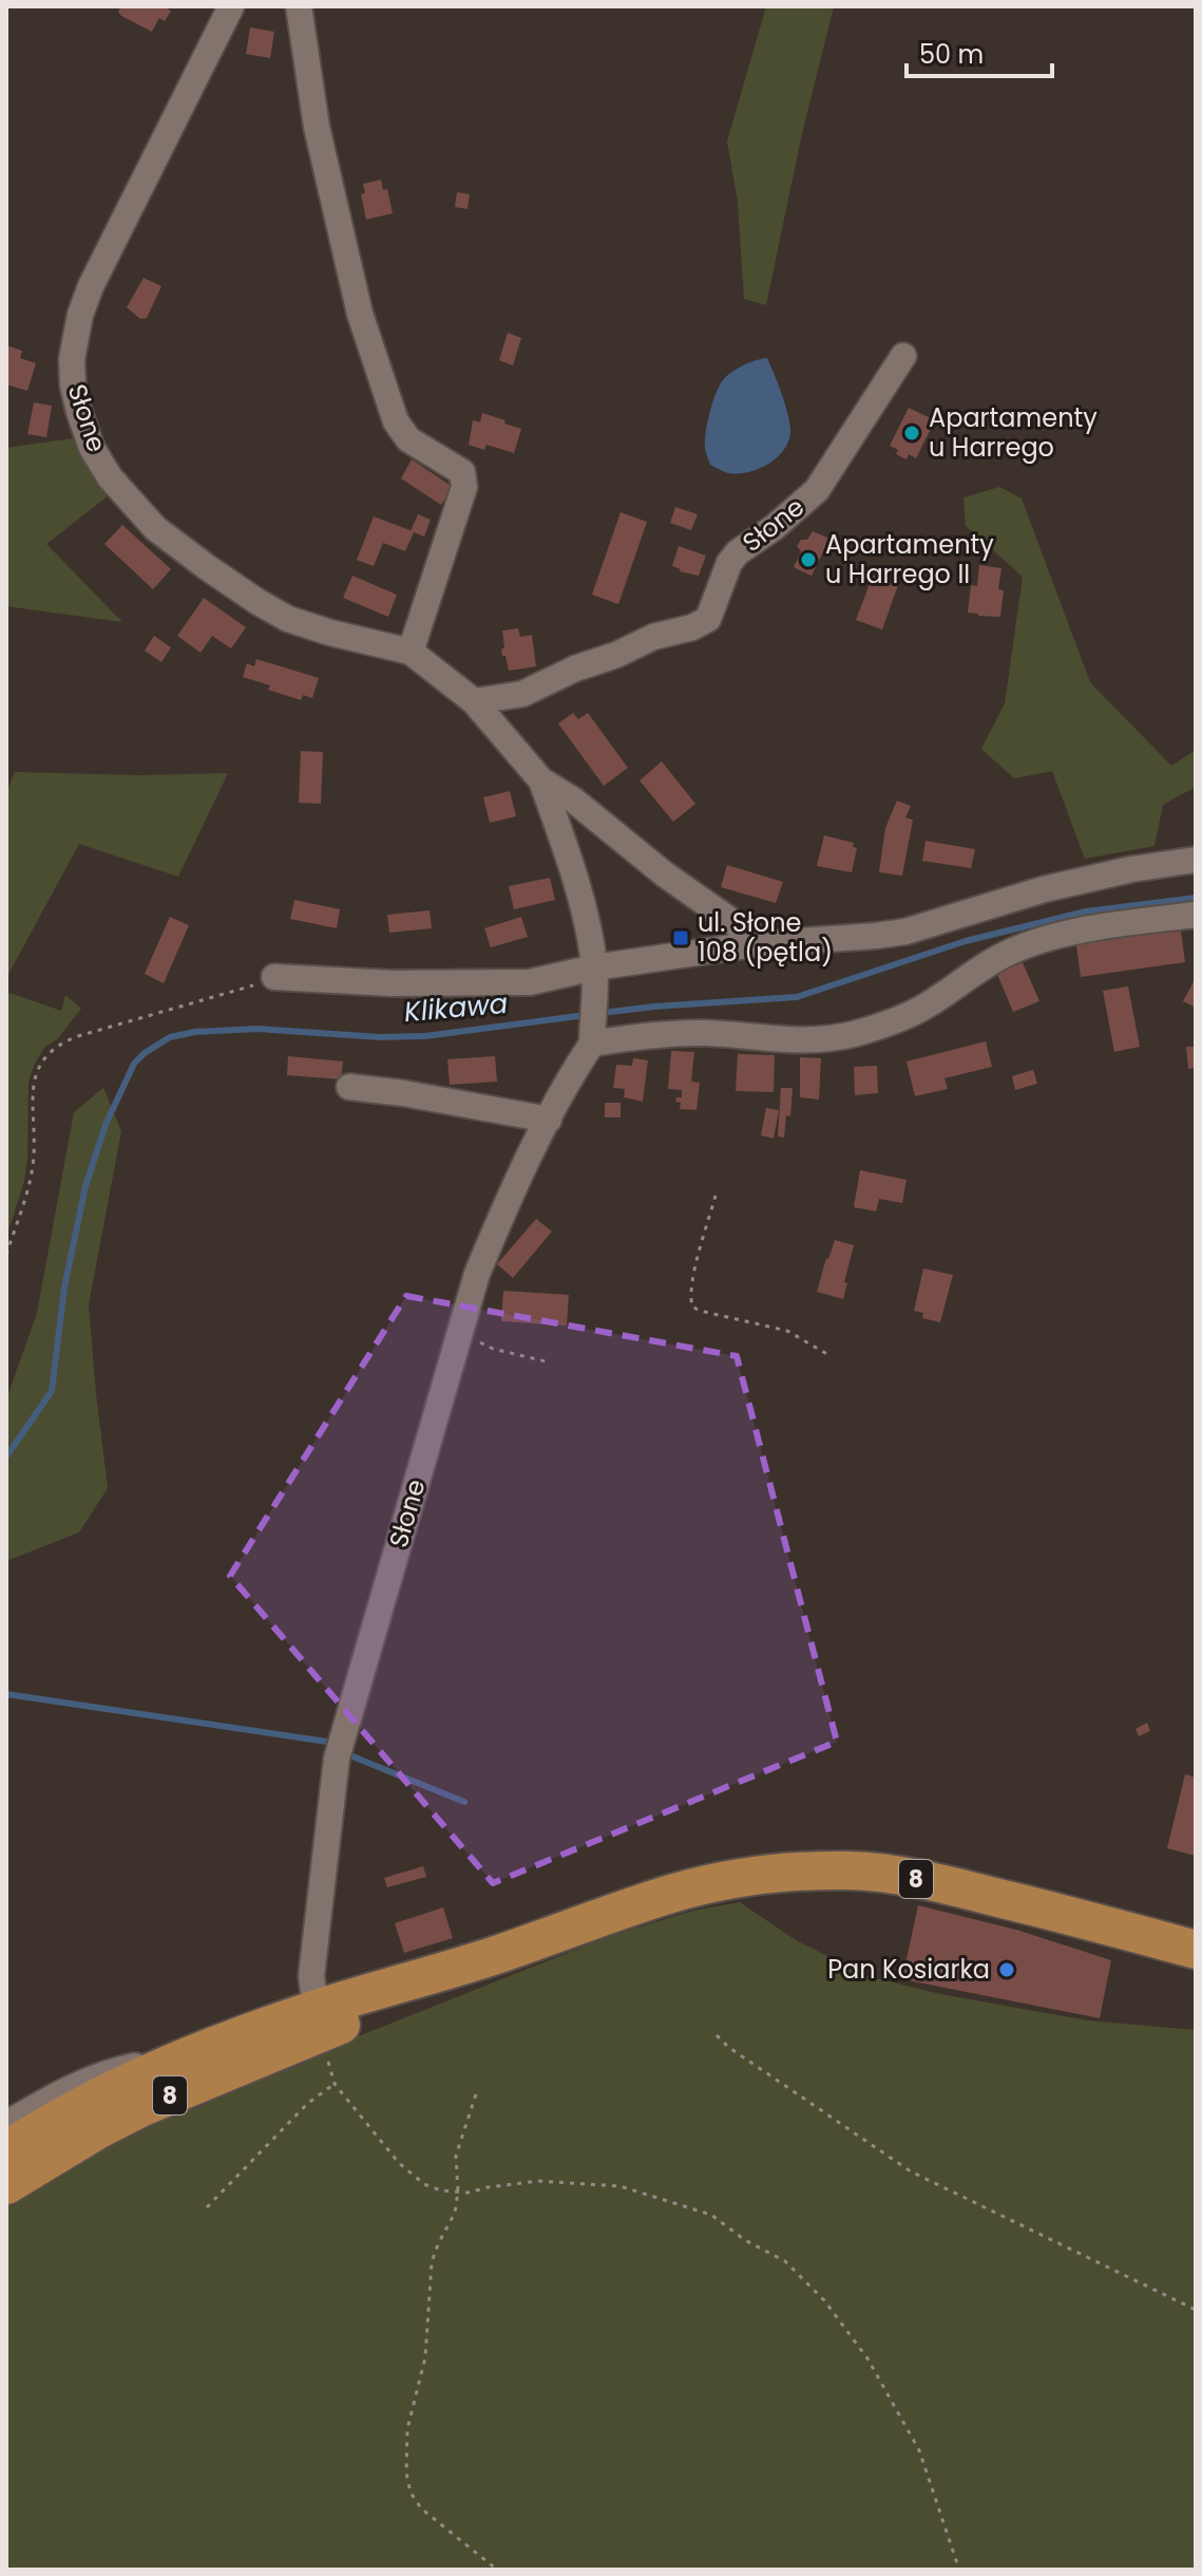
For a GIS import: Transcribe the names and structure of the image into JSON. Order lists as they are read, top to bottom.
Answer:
{
  "streets": {
    "highway": ["8"],
    "street": ["Słone"]
  },
  "crossings": [
    ["Słone", "8"]
  ],
  "water": ["Klikawa"],
  "places": {
    "other": ["Apartamenty u Harrego", "Apartamenty u Harrego II", "Pan Kosiarka"],
    "transit": ["ul. Słone 108 (pętla)"]
  },
  "scale_bar": "50 m"
}
